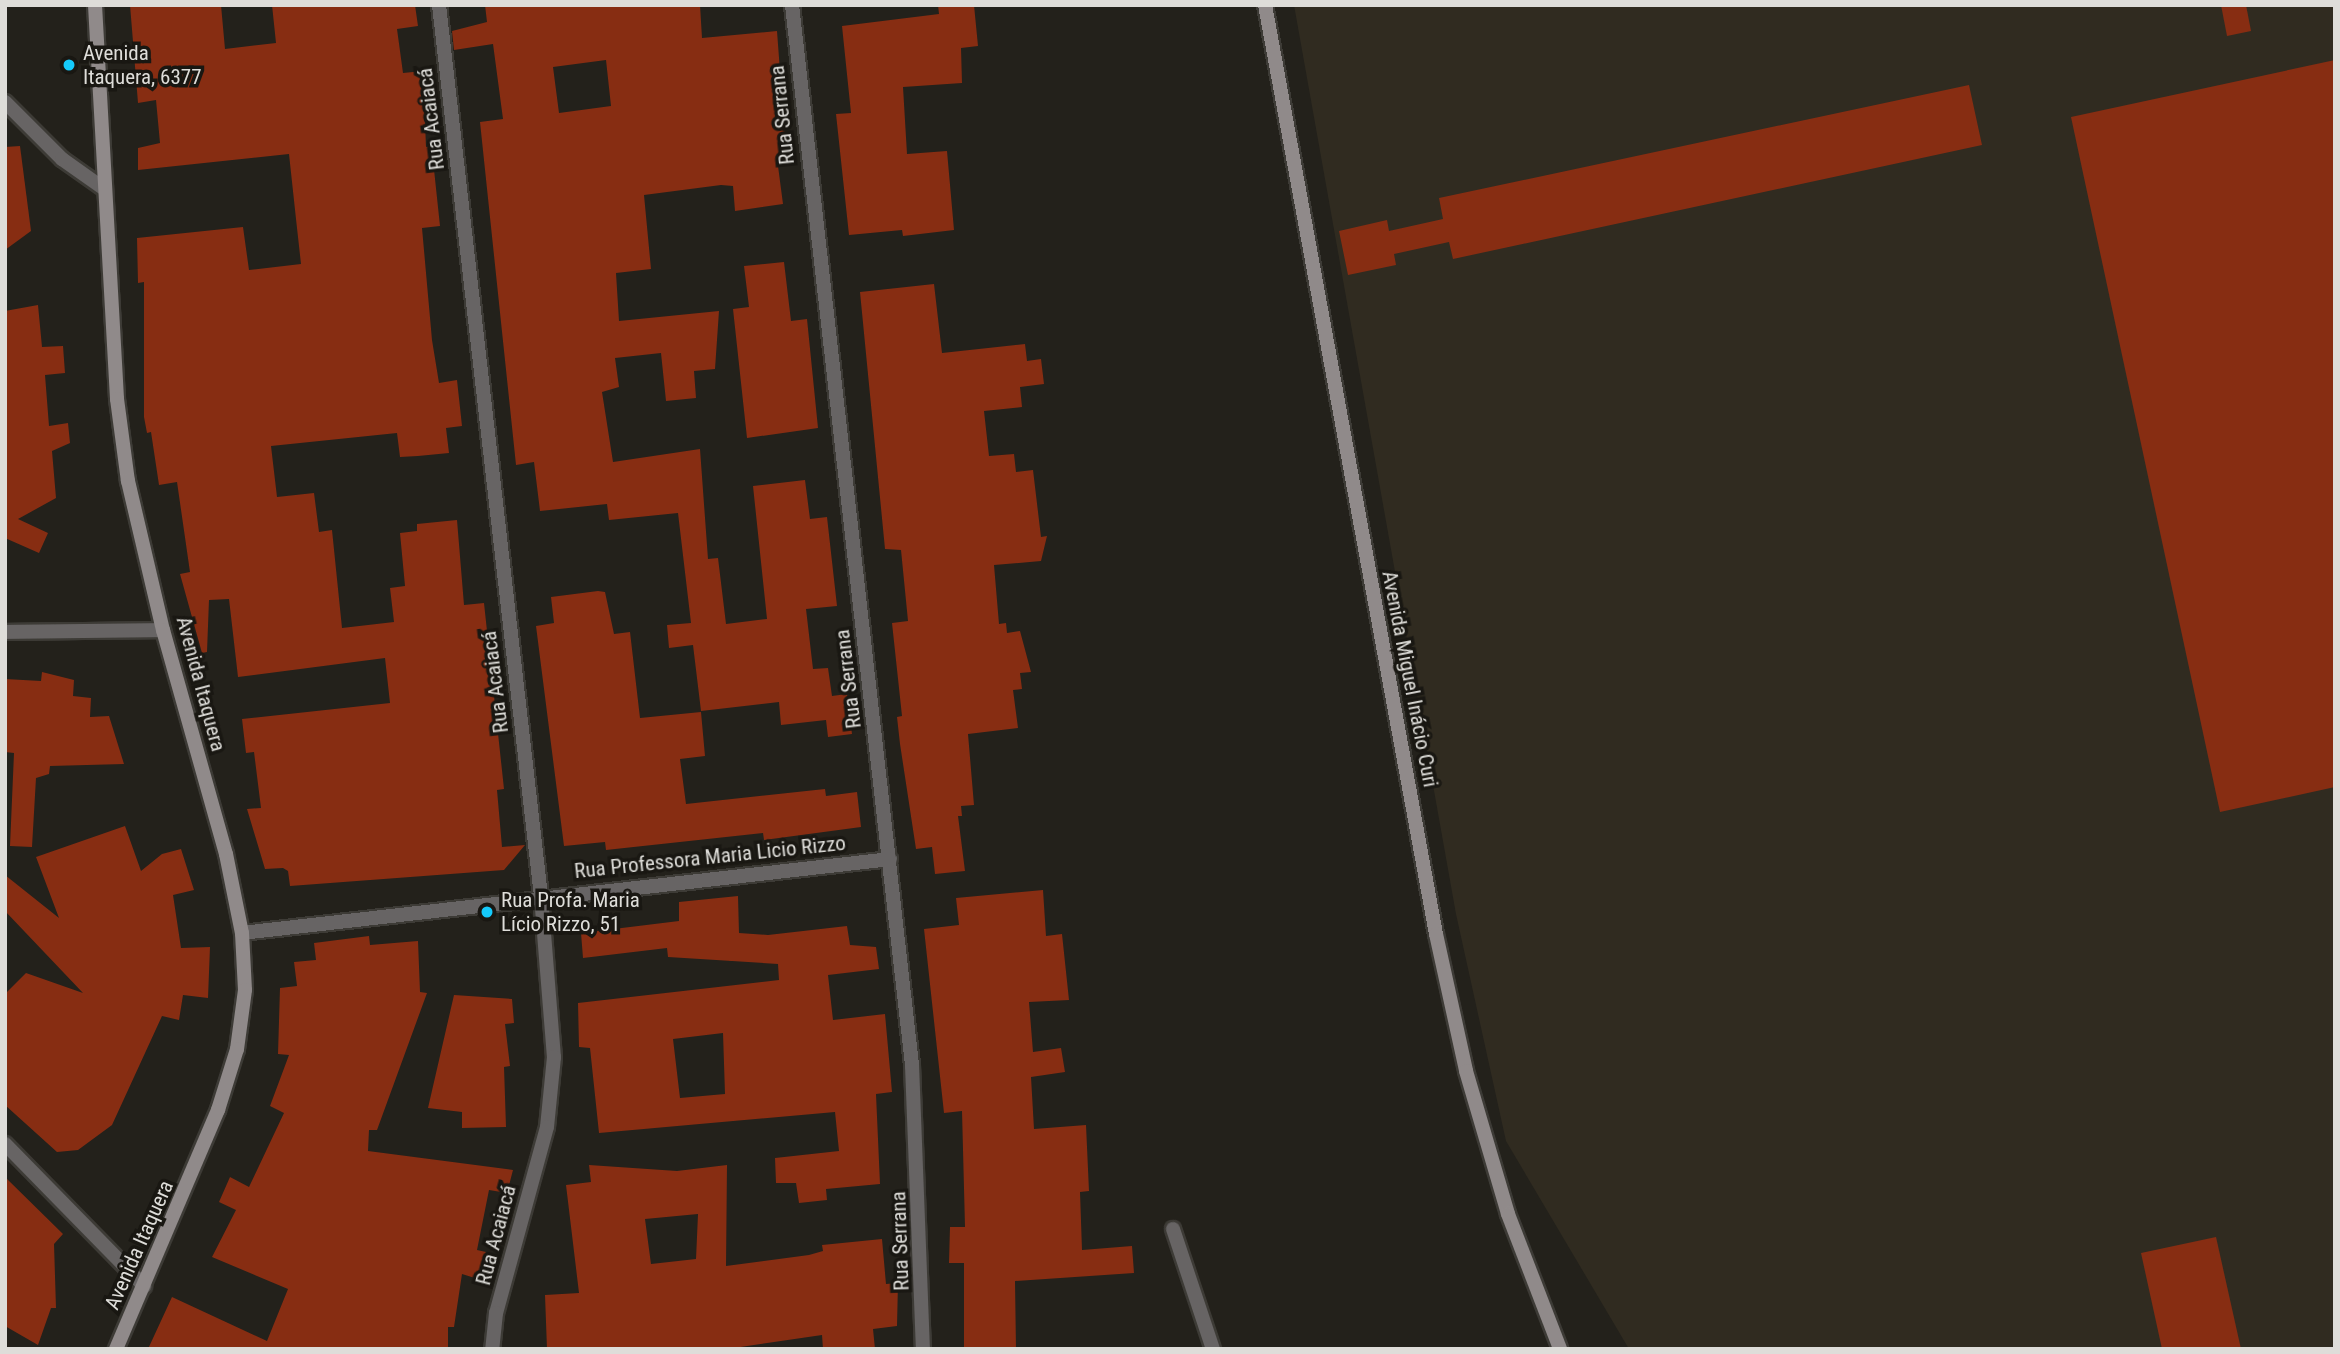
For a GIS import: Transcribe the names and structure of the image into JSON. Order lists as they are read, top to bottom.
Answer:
{
  "streets": {
    "street": [
      "Rua Serrana",
      "Rua Acaiacá",
      "Avenida Miguel Inácio Curi",
      "Avenida Itaquera",
      "Rua Professora Maria Licio Rizzo"
    ]
  },
  "crossings": [
    ["Rua Serrana", "Rua Professora Maria Licio Rizzo"],
    ["Rua Acaiacá", "Rua Professora Maria Licio Rizzo"],
    ["Avenida Itaquera", "Rua Professora Maria Licio Rizzo"]
  ],
  "places": ["Avenida Itaquera, 6377", "Rua Profa. Maria Lício Rizzo, 51"]
}
